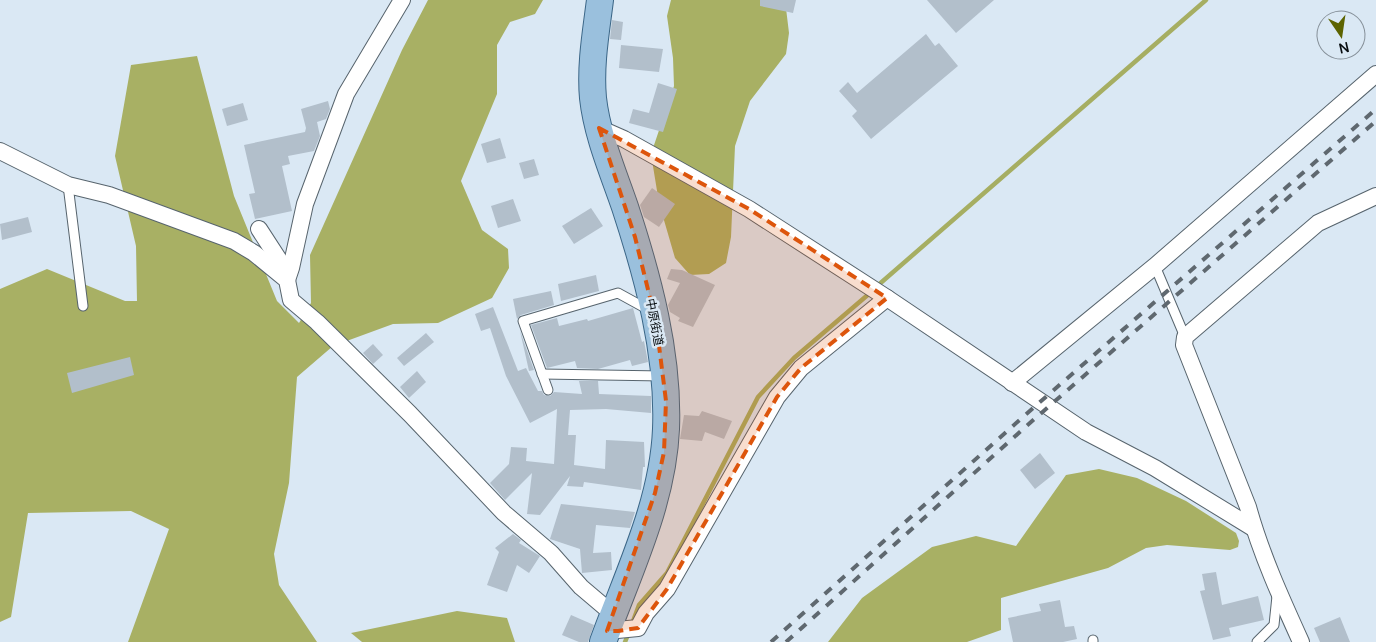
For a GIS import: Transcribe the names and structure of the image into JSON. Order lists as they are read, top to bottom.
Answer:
{
  "streets": {
    "main road": ["中原街道"]
  },
  "north": "bottom"
}
